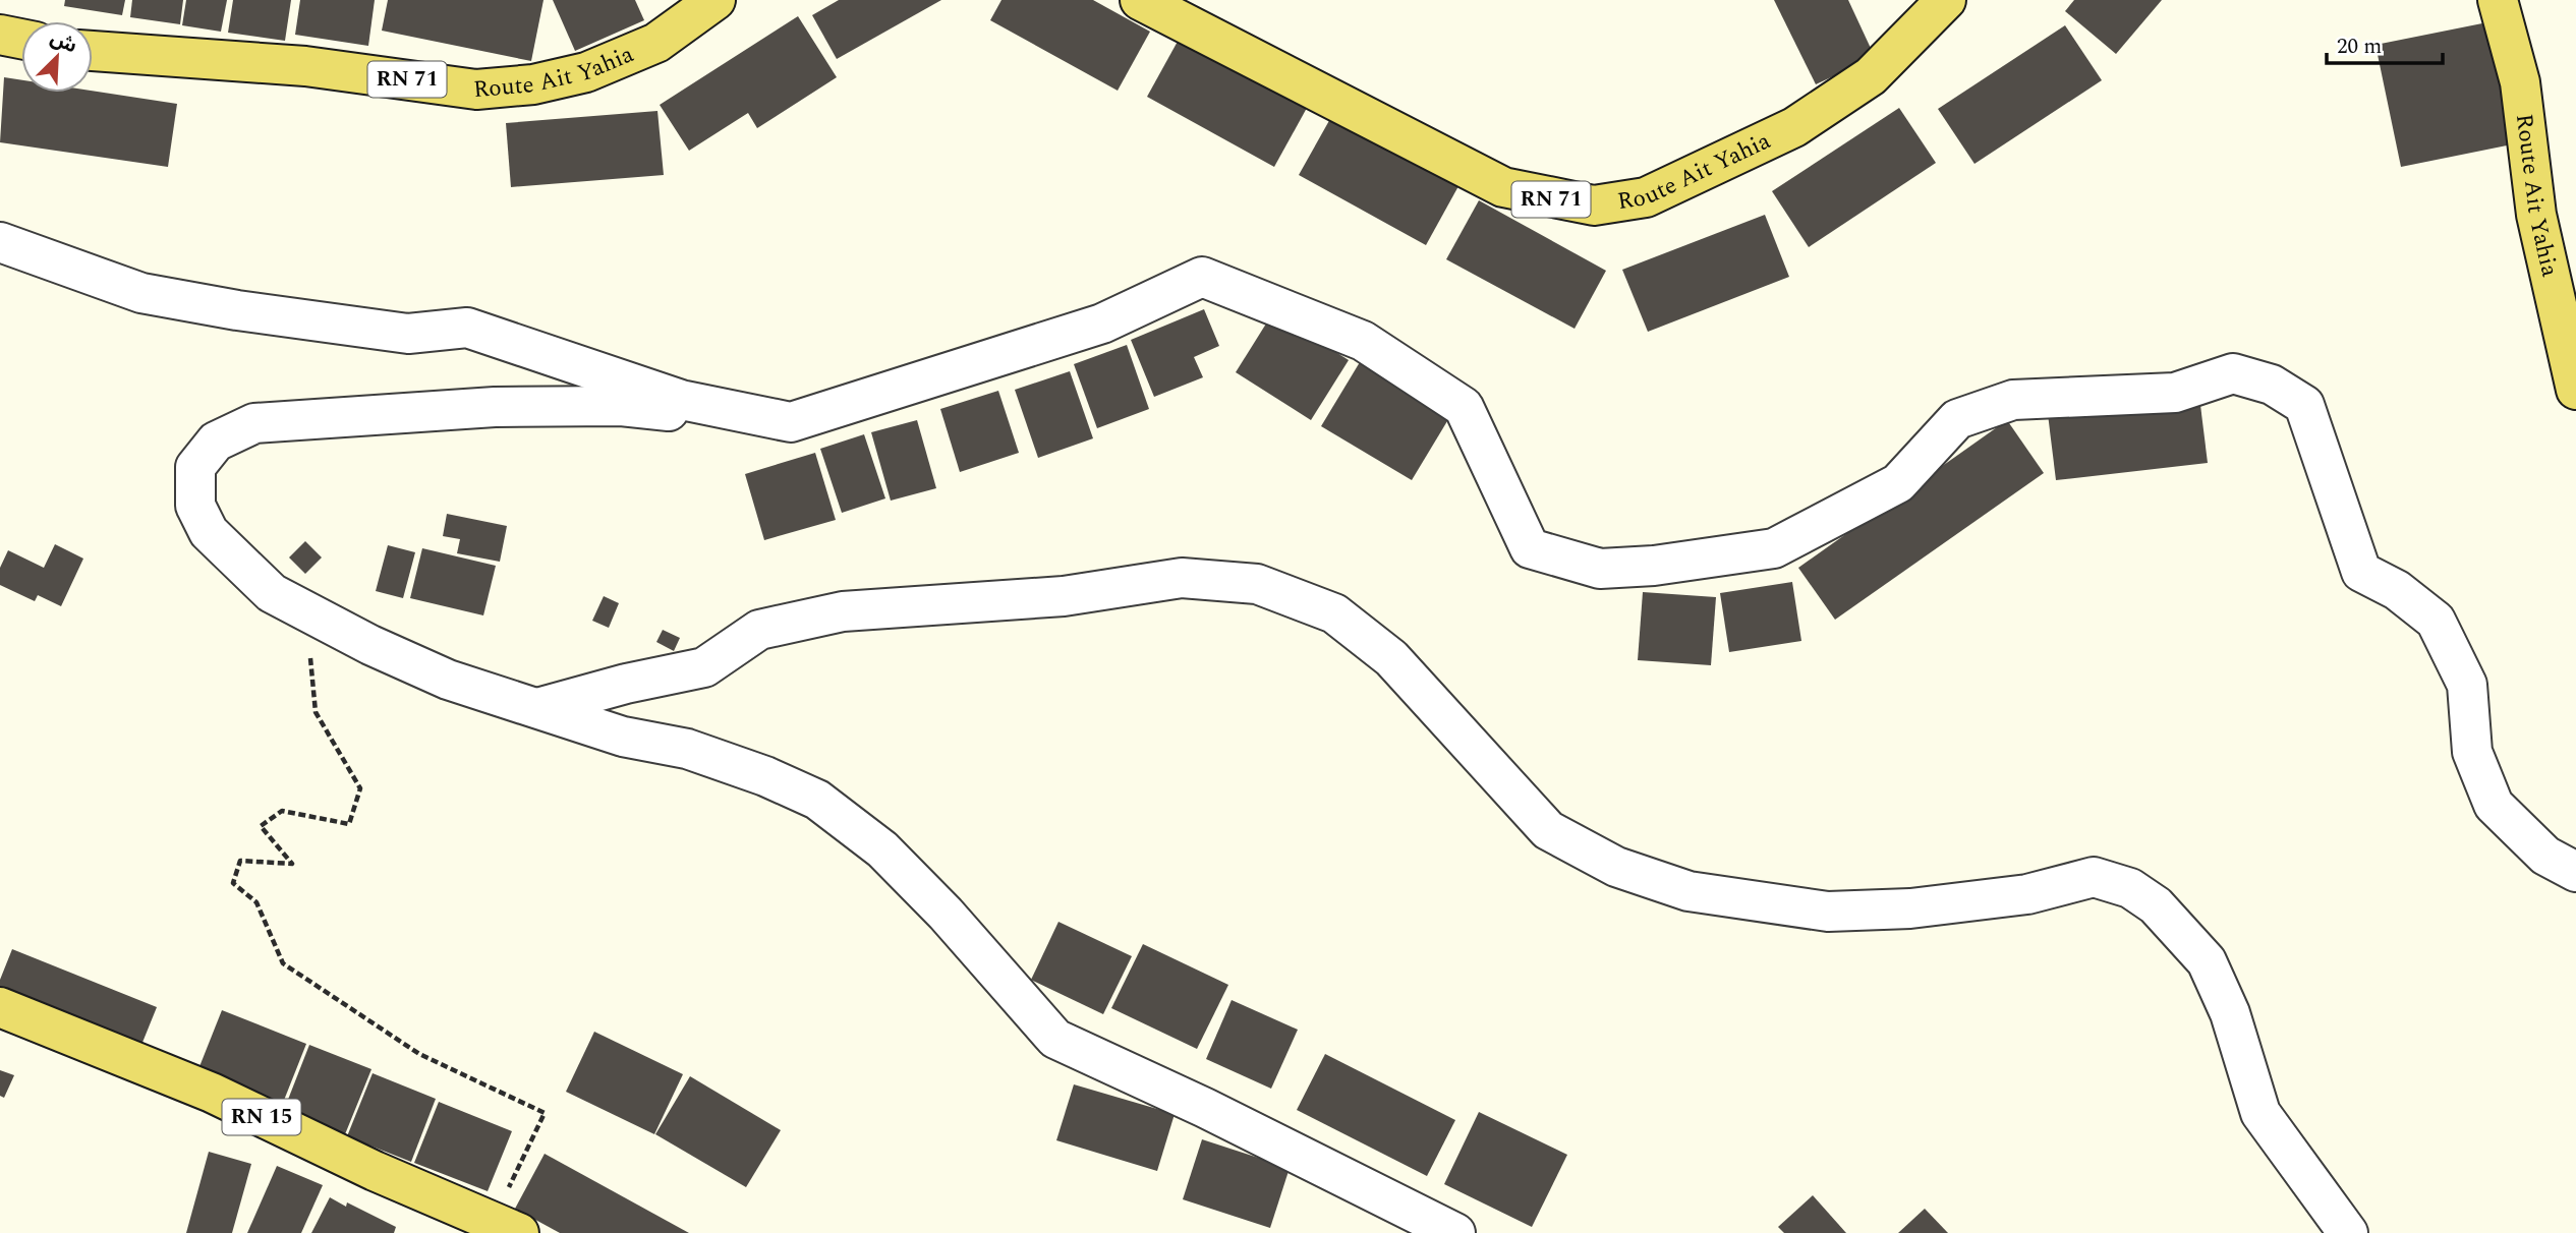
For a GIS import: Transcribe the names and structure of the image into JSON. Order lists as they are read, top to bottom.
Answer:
{
  "streets": {
    "main road": ["Route Ait Yahia", "RN 71", "RN 15"]
  },
  "scale_bar": "20 m",
  "north": "top right"
}
